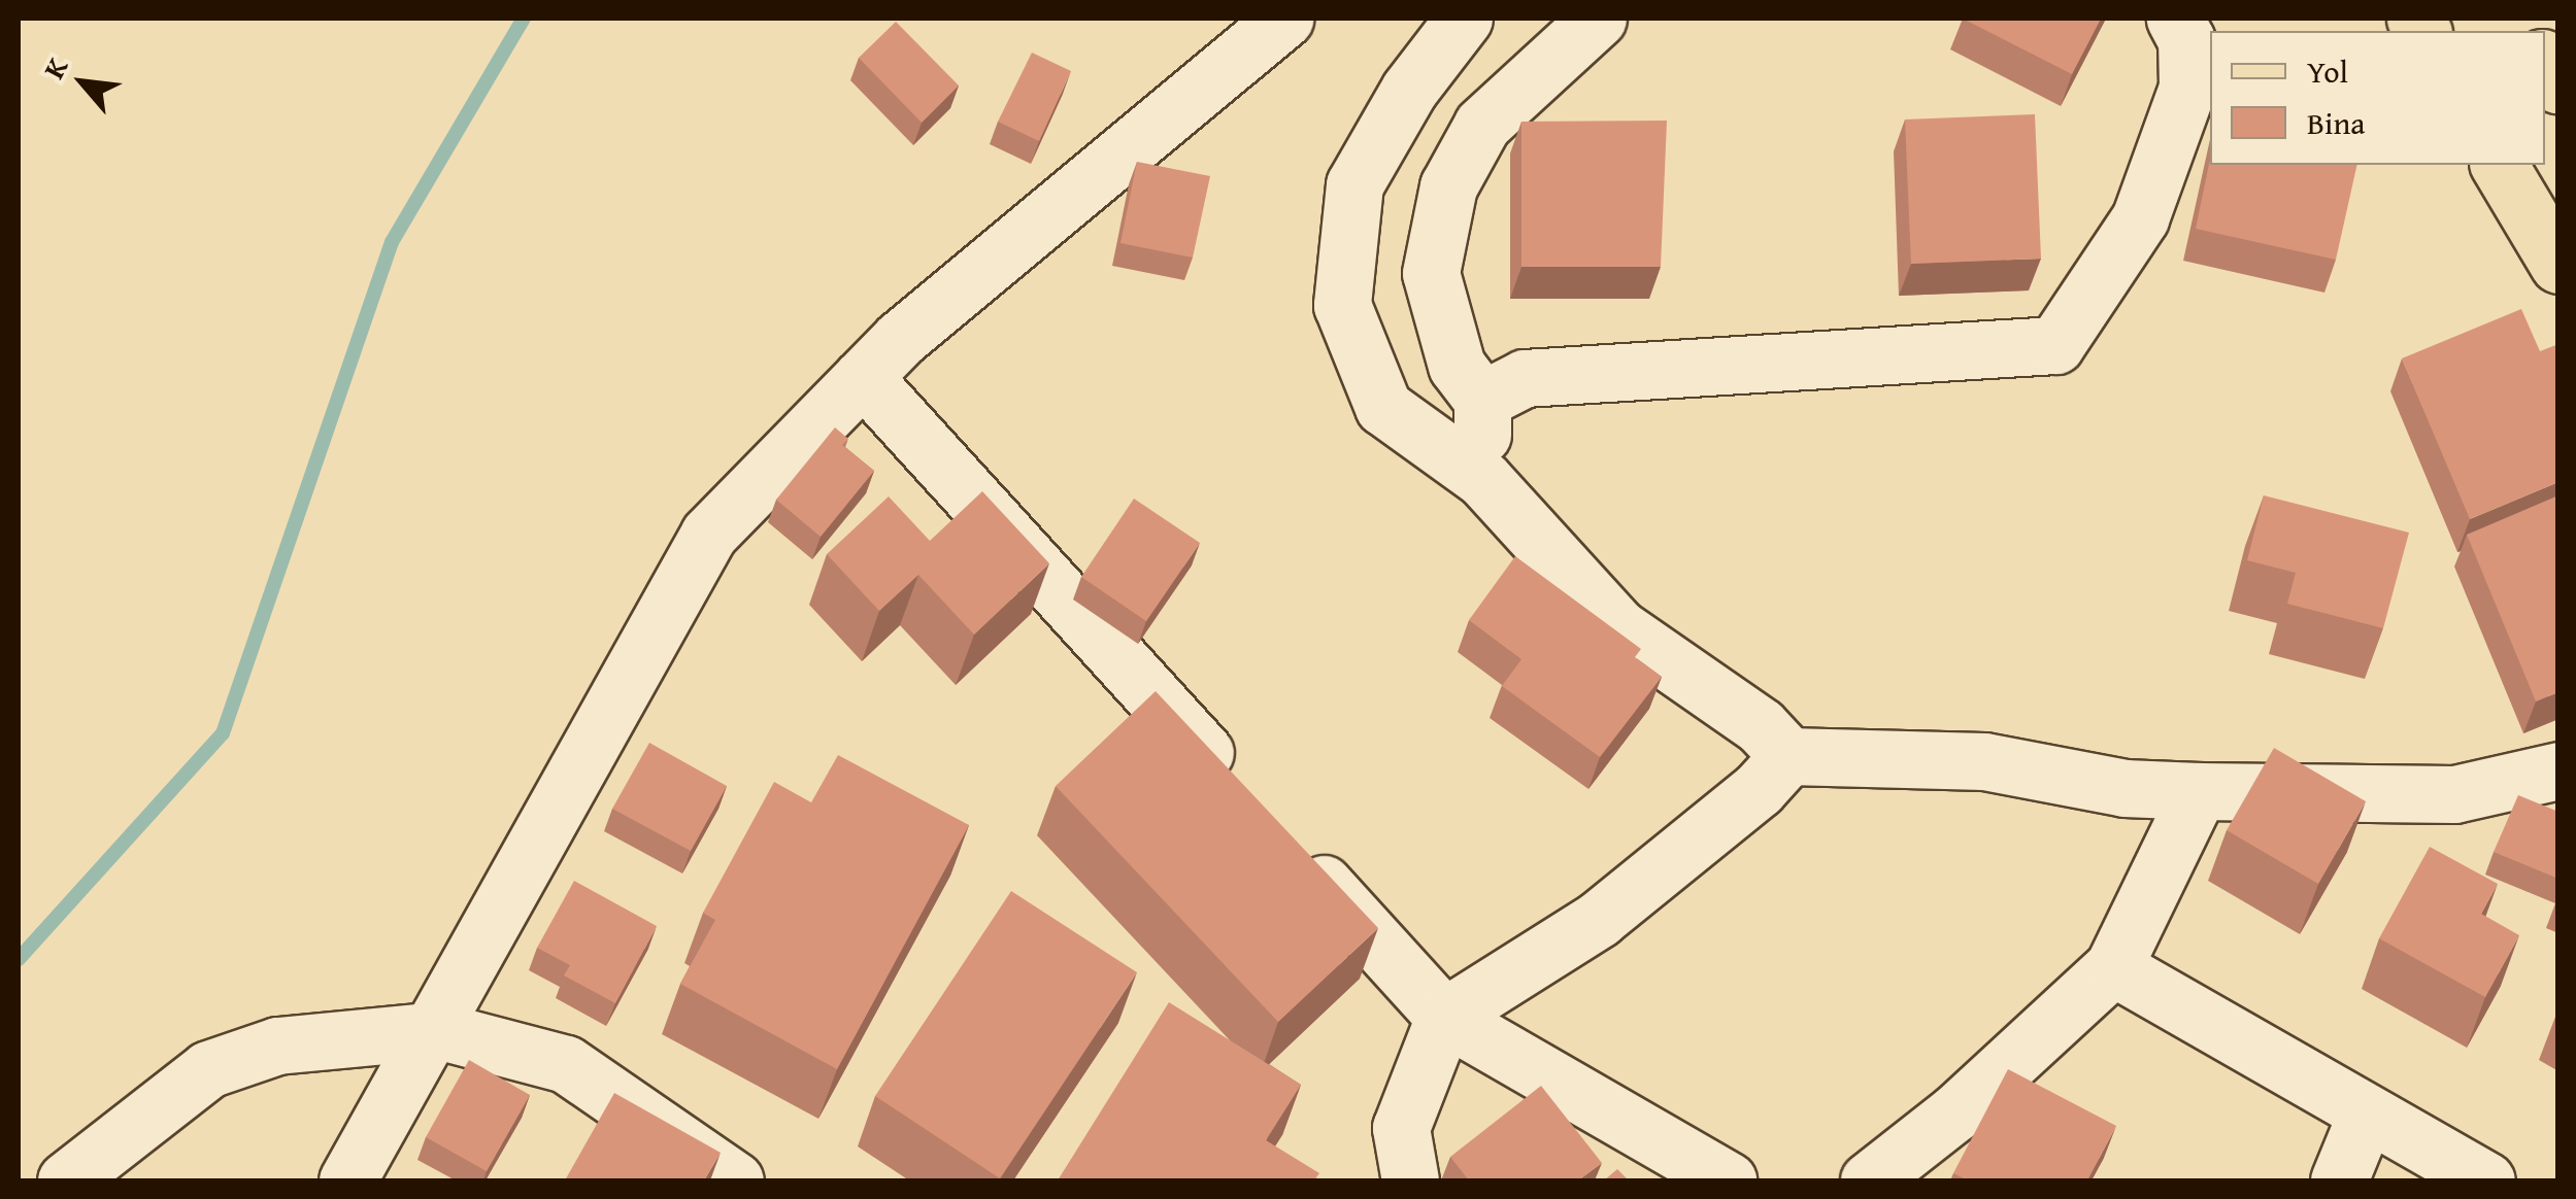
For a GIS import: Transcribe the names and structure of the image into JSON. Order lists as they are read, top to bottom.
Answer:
{
  "legend": ["Yol", "Bina"],
  "north": "top left"
}
